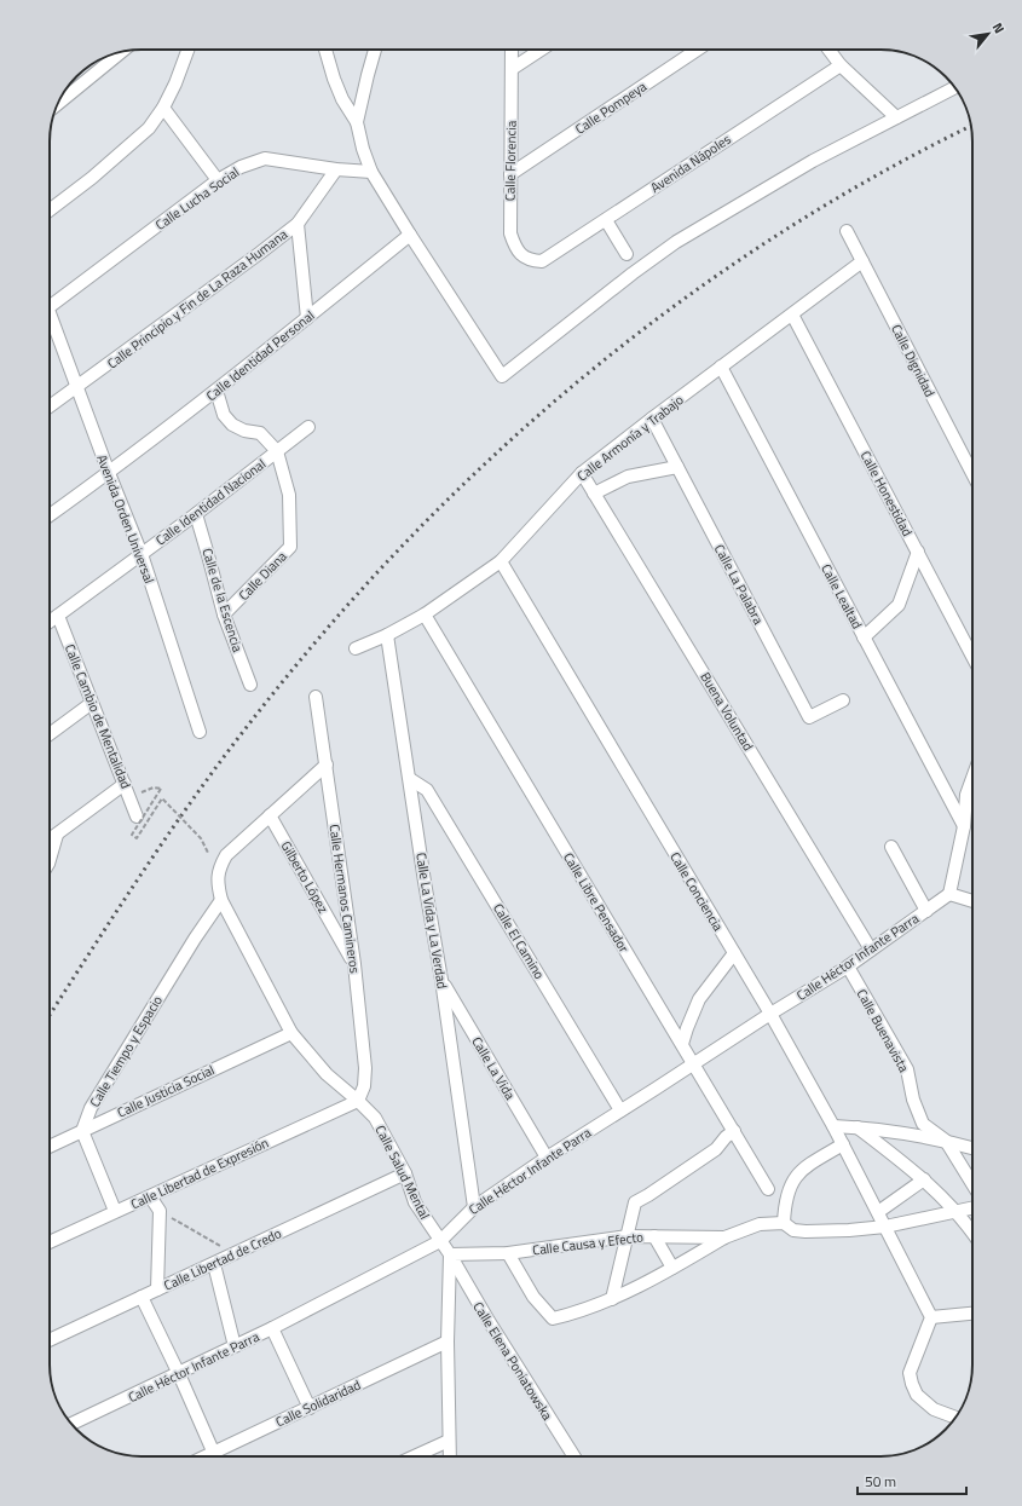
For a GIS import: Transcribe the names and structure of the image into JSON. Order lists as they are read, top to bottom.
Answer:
{
  "streets": {
    "street": [
      "Calle Pompeya",
      "Calle Florencia",
      "Avenida Nápoles",
      "Calle Lucha Social",
      "Calle Principio y Fin de La Raza Humana",
      "Calle Identidad Personal",
      "Calle Dignidad",
      "Calle Armonía y Trabajo",
      "Calle Honestidad",
      "Calle Identidad Nacional",
      "Avenida Orden Universal",
      "Calle Diana",
      "Calle La Palabra",
      "Calle Lealtad",
      "Calle de la Escencia",
      "Buena Voluntad",
      "Calle Cambio de Mentalidad",
      "Gilberto López",
      "Calle Conciencia",
      "Calle Hermanos Camineros",
      "Calle Libre Pensador",
      "Calle La Vida y La Verdad",
      "Calle El Camino",
      "Calle Héctor Infante Parra",
      "Calle Buenavista",
      "Calle Tiempo y Espacio",
      "Calle La Vida",
      "Calle Justicia Social",
      "Calle Salud Mental",
      "Calle Libertad de Expresión",
      "Calle Causa y Efecto",
      "Calle Libertad de Credo",
      "Calle Elena Poniatowska",
      "Calle Solidaridad"
    ]
  },
  "crossings": [
    ["Calle Pompeya", "Calle Florencia"],
    ["Calle Florencia", "Avenida Nápoles"],
    ["Calle Lucha Social", "Calle Principio y Fin de La Raza Humana"],
    ["Calle Principio y Fin de La Raza Humana", "Avenida Orden Universal"],
    ["Calle Identidad Personal", "Avenida Orden Universal"],
    ["Calle Identidad Personal", "Calle Diana"],
    ["Calle Dignidad", "Calle Armonía y Trabajo"],
    ["Calle Armonía y Trabajo", "Calle Honestidad"],
    ["Calle Armonía y Trabajo", "Calle La Palabra"],
    ["Calle Armonía y Trabajo", "Calle Lealtad"],
    ["Calle Armonía y Trabajo", "Buena Voluntad"],
    ["Calle Armonía y Trabajo", "Calle Conciencia"],
    ["Calle Armonía y Trabajo", "Calle Libre Pensador"],
    ["Calle Armonía y Trabajo", "Calle La Vida y La Verdad"],
    ["Calle Identidad Nacional", "Avenida Orden Universal"],
    ["Calle Identidad Nacional", "Calle Diana"],
    ["Calle Identidad Nacional", "Calle de la Escencia"],
    ["Calle Identidad Nacional", "Calle Cambio de Mentalidad"],
    ["Calle Diana", "Calle de la Escencia"],
    ["Buena Voluntad", "Calle Héctor Infante Parra"],
    ["Gilberto López", "Calle Hermanos Camineros"],
    ["Gilberto López", "Calle Salud Mental"],
    ["Calle Conciencia", "Calle Héctor Infante Parra"],
    ["Calle Conciencia", "Calle Causa y Efecto"],
    ["Calle Hermanos Camineros", "Calle Salud Mental"],
    ["Calle Hermanos Camineros", "Calle Libertad de Expresión"],
    ["Calle Libre Pensador", "Calle Héctor Infante Parra"],
    ["Calle La Vida y La Verdad", "Calle El Camino"],
    ["Calle La Vida y La Verdad", "Calle Héctor Infante Parra"],
    ["Calle La Vida y La Verdad", "Calle La Vida"],
    ["Calle El Camino", "Calle Héctor Infante Parra"],
    ["Calle Héctor Infante Parra", "Calle Buenavista"],
    ["Calle Héctor Infante Parra", "Calle La Vida"],
    ["Calle Héctor Infante Parra", "Calle Salud Mental"],
    ["Calle Tiempo y Espacio", "Calle Justicia Social"],
    ["Calle Tiempo y Espacio", "Calle Salud Mental"],
    ["Calle Justicia Social", "Calle Salud Mental"],
    ["Calle Salud Mental", "Calle Libertad de Expresión"],
    ["Calle Salud Mental", "Calle Causa y Efecto"],
    ["Calle Salud Mental", "Calle Libertad de Credo"],
    ["Calle Salud Mental", "Calle Elena Poniatowska"],
    ["Calle Causa y Efecto", "Calle Elena Poniatowska"]
  ],
  "scale_bar": "50 m",
  "north": "top right"
}
